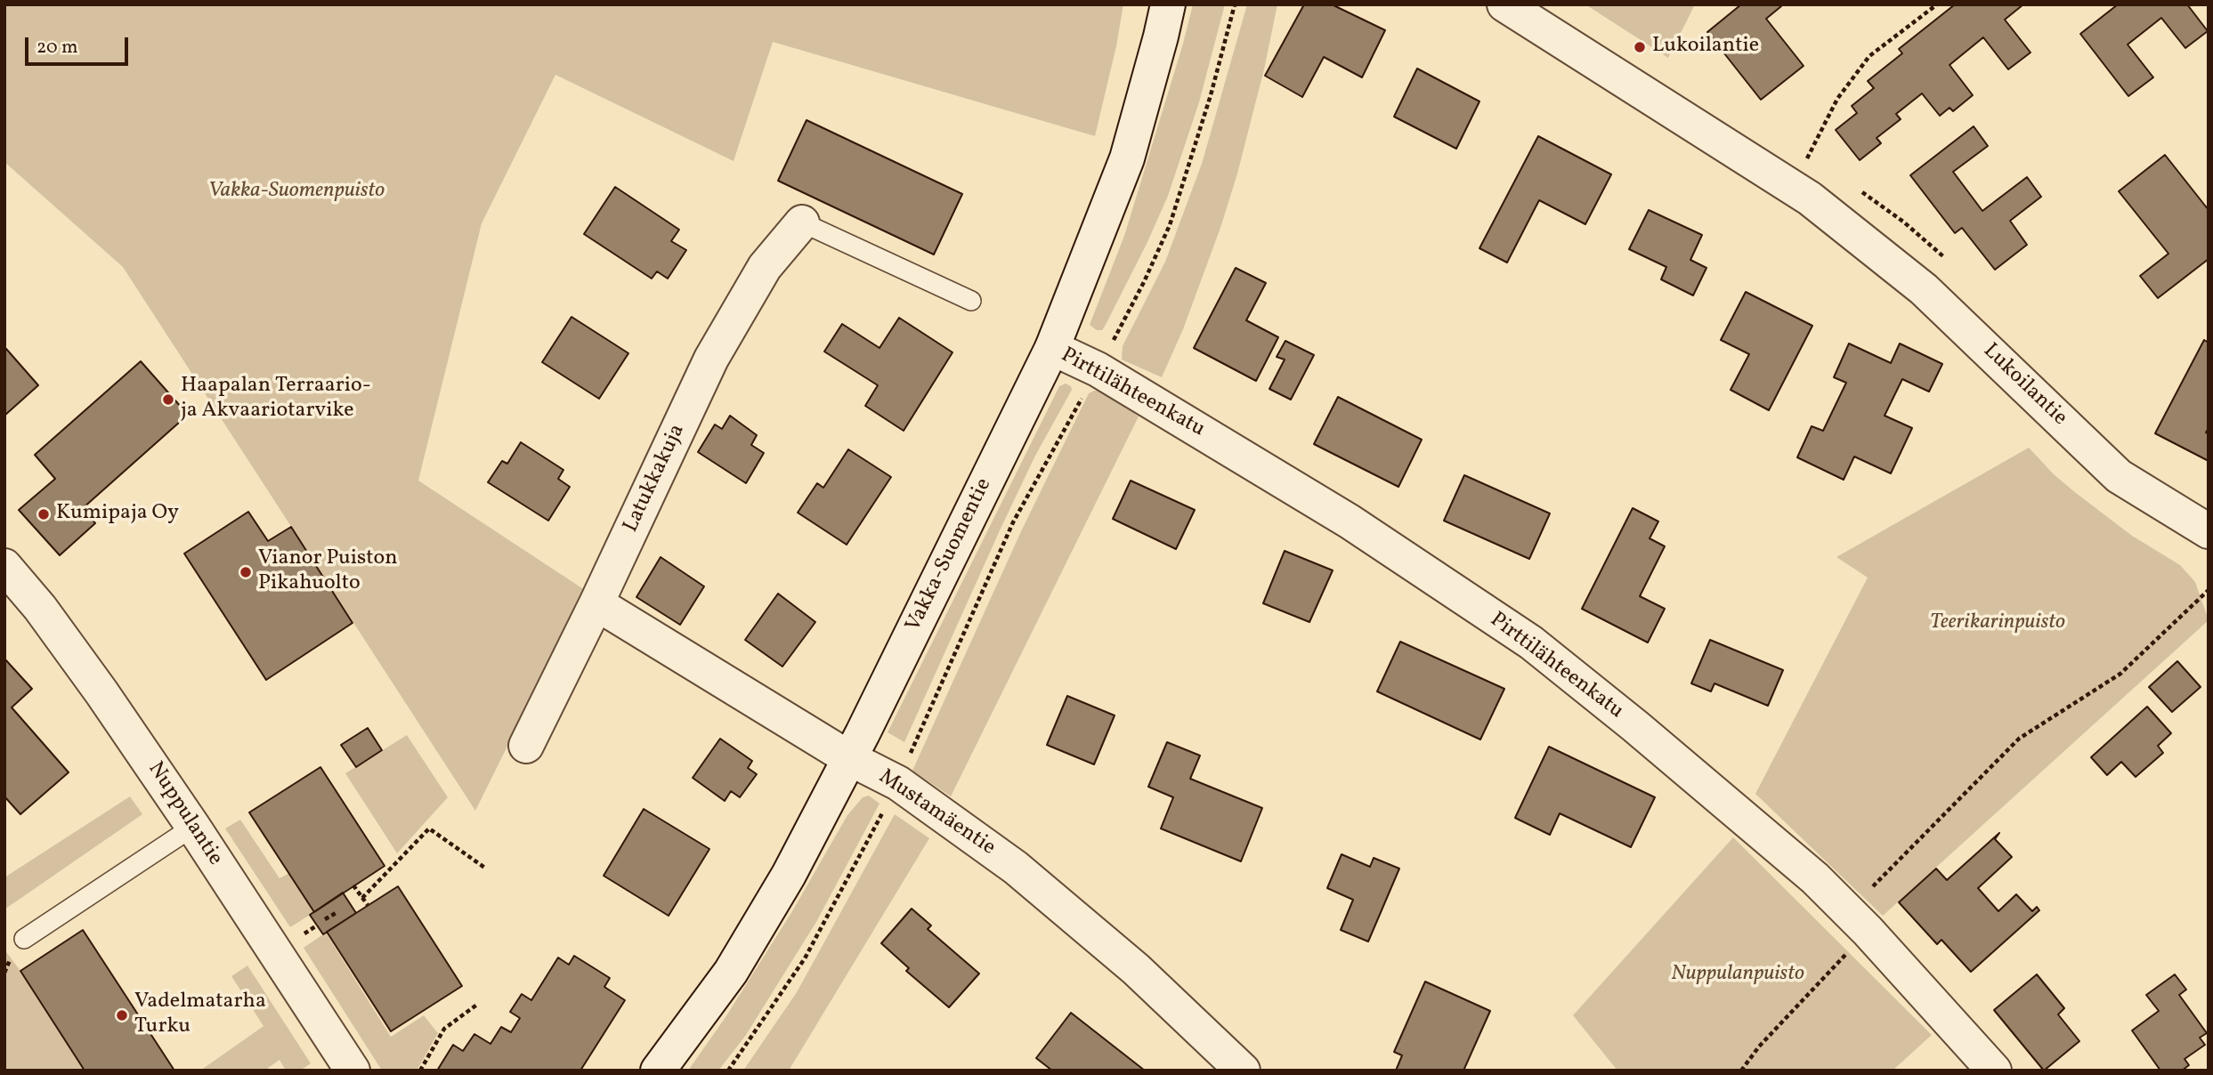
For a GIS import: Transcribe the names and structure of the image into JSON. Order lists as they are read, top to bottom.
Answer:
{
  "streets": {
    "street": [
      "Lukoilantie",
      "Pirttilähteenkatu",
      "Latukkakuja",
      "Vakka-Suomentie",
      "Mustamäentie",
      "Nuppulantie"
    ]
  },
  "crossings": [
    ["Pirttilähteenkatu", "Vakka-Suomentie"],
    ["Latukkakuja", "Mustamäentie"],
    ["Vakka-Suomentie", "Mustamäentie"]
  ],
  "parks": ["Vakka-Suomenpuisto", "Teerikarinpuisto", "Nuppulanpuisto"],
  "places": [
    "Lukoilantie",
    "Haapalan Terraario- ja Akvaariotarvike",
    "Kumipaja Oy",
    "Vianor Puiston Pikahuolto",
    "Vadelmatarha Turku"
  ],
  "scale_bar": "20 m"
}
